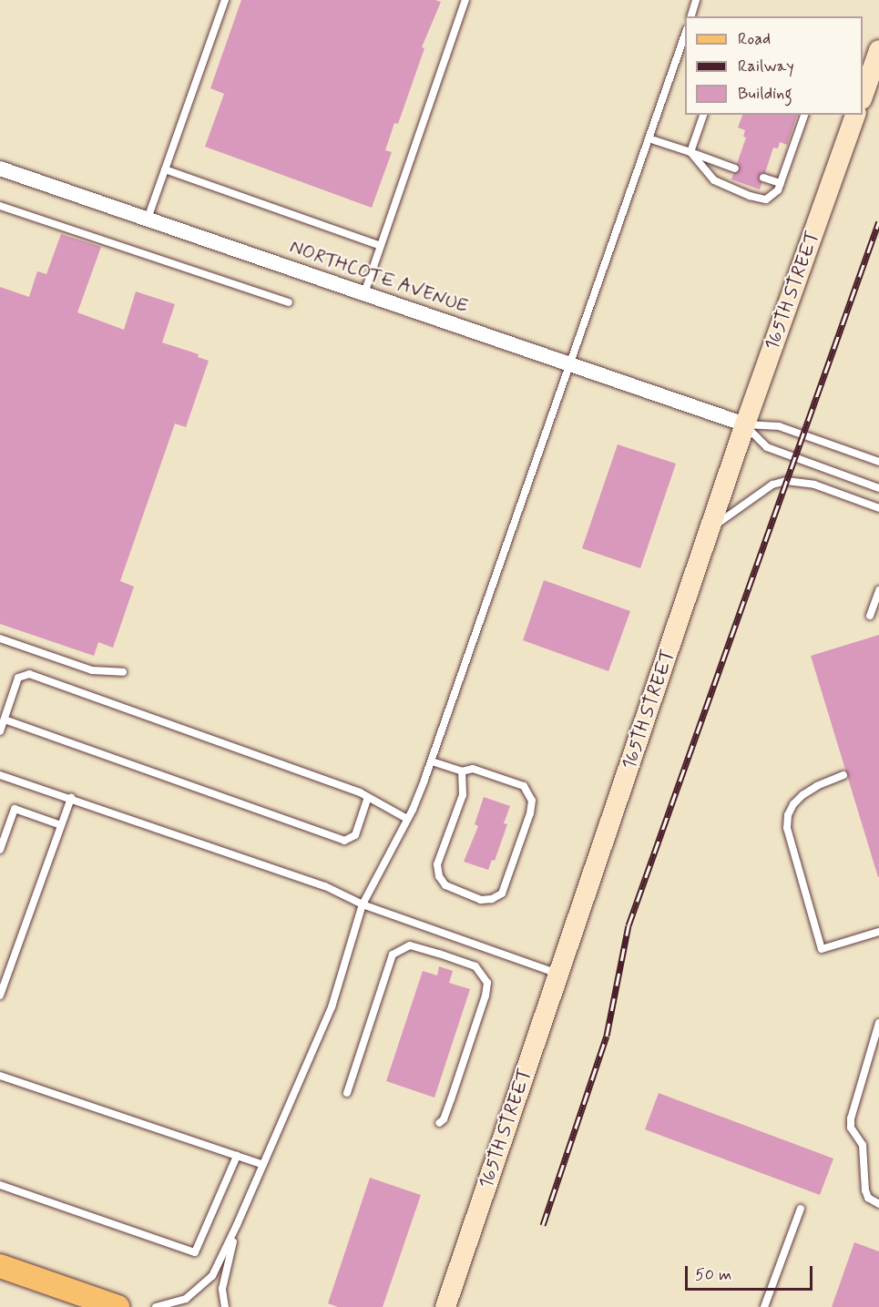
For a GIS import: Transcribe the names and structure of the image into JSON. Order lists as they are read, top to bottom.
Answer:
{
  "streets": {
    "main road": ["165TH STREET"],
    "street": ["NORTHCOTE AVENUE"]
  },
  "crossings": [
    ["NORTHCOTE AVENUE", "165TH STREET"]
  ],
  "legend": ["Road", "Railway", "Building"],
  "scale_bar": "50 m"
}
